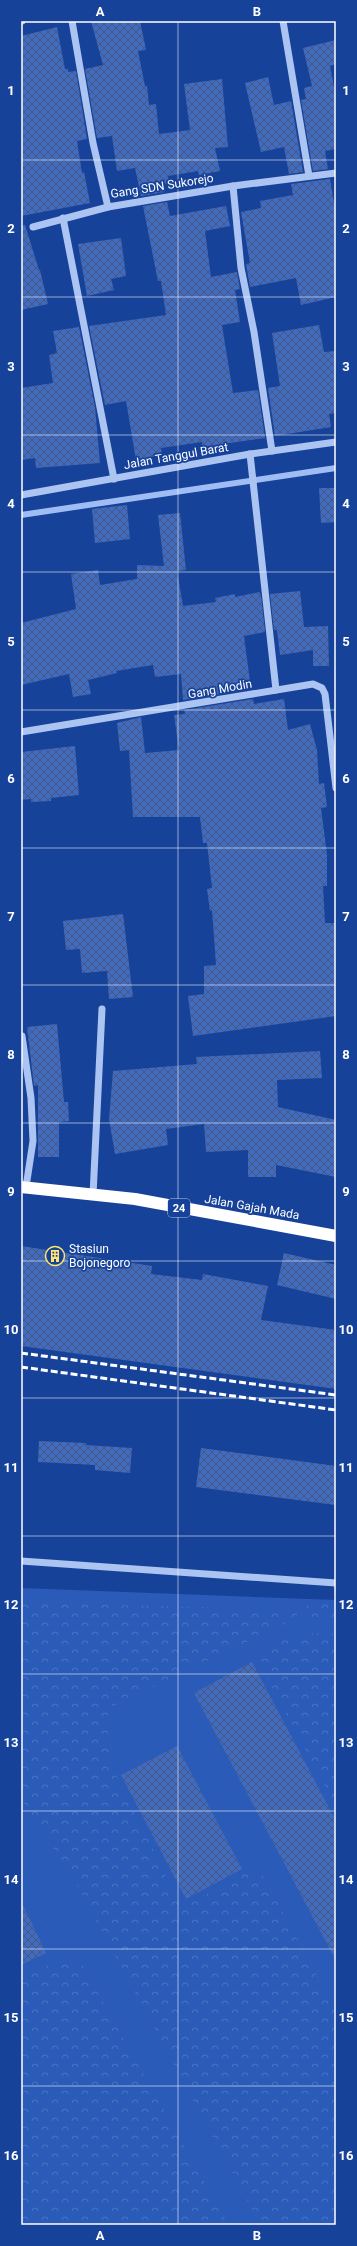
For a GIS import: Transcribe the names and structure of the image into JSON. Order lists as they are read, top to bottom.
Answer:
{
  "streets": {
    "highway": ["Jalan Gajah Mada", "24"],
    "street": ["Gang SDN Sukorejo", "Jalan Tanggul Barat", "Gang Modin"]
  },
  "places": {
    "building": ["Stasiun Bojonegoro"]
  },
  "grid": {
    "columns": ["A", "B"],
    "rows": [
      "1",
      "2",
      "3",
      "4",
      "5",
      "6",
      "7",
      "8",
      "9",
      "10",
      "11",
      "12",
      "13",
      "14",
      "15",
      "16"
    ]
  }
}
